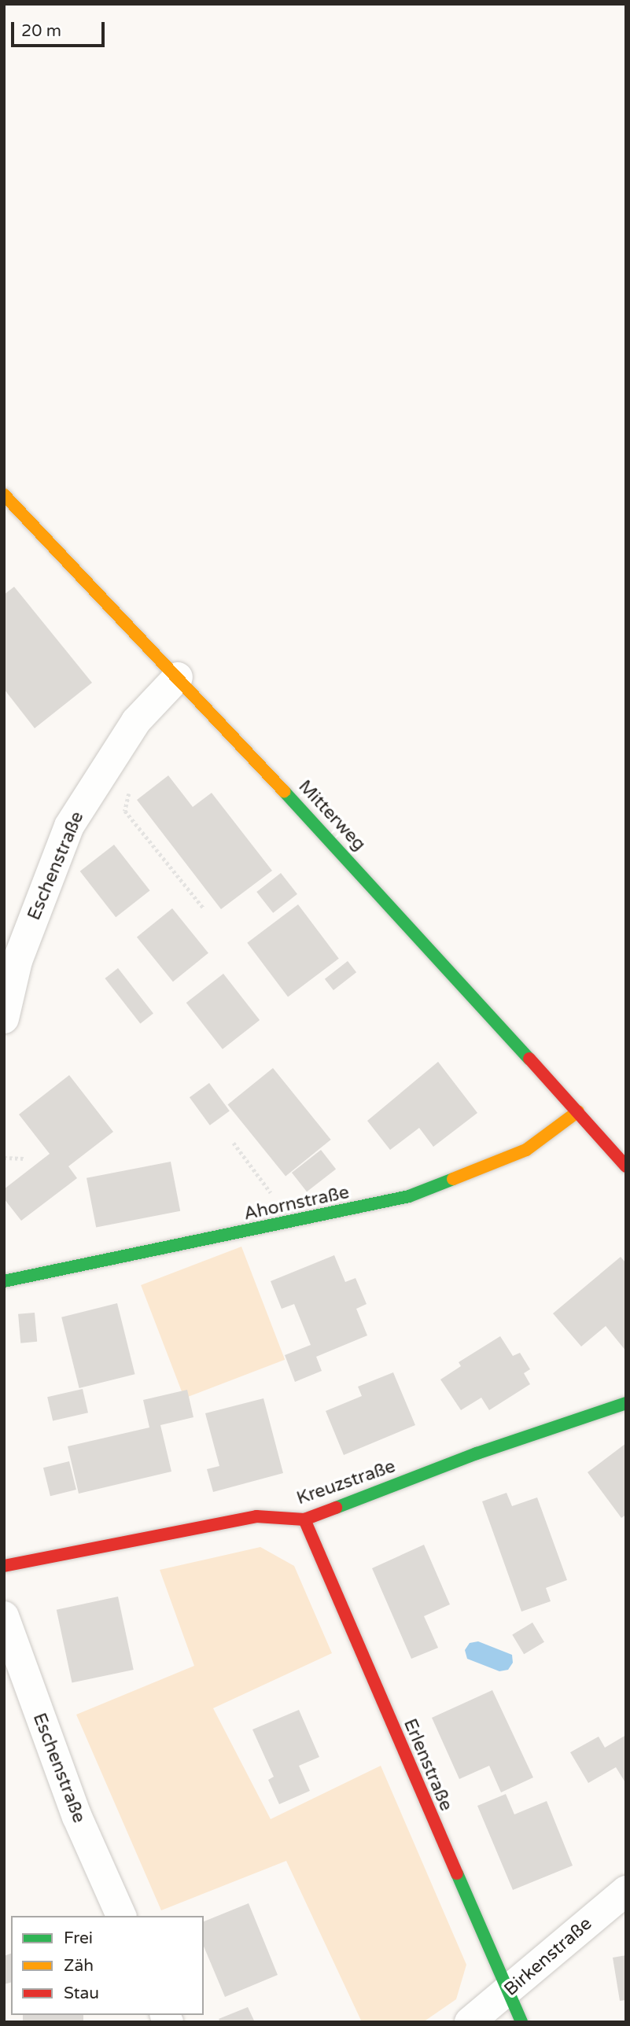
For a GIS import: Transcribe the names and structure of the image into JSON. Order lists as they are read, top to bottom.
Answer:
{
  "streets": {
    "street": [
      "Mitterweg",
      "Eschenstraße",
      "Ahornstraße",
      "Kreuzstraße",
      "Erlenstraße",
      "Birkenstraße"
    ]
  },
  "crossings": [
    ["Mitterweg", "Eschenstraße"],
    ["Mitterweg", "Ahornstraße"],
    ["Kreuzstraße", "Erlenstraße"],
    ["Erlenstraße", "Birkenstraße"]
  ],
  "legend": ["Frei", "Zäh", "Stau"],
  "scale_bar": "20 m"
}
